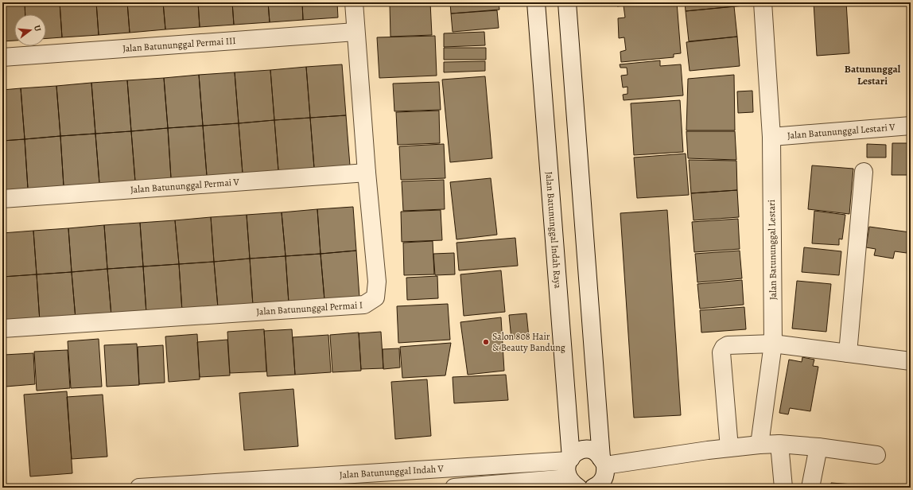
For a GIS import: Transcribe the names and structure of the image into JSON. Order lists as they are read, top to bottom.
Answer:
{
  "streets": {
    "street": [
      "Jalan Batununggal Permai III",
      "Jalan Batununggal Lestari V",
      "Jalan Batununggal Permai V",
      "Jalan Batununggal Indah Raya",
      "Jalan Batununggal Lestari",
      "Jalan Batununggal Permai I",
      "Jalan Batununggal Indah V"
    ]
  },
  "crossings": [
    ["Jalan Batununggal Permai III", "Jalan Batununggal Permai I"],
    ["Jalan Batununggal Lestari V", "Jalan Batununggal Lestari"],
    ["Jalan Batununggal Permai V", "Jalan Batununggal Permai I"],
    ["Jalan Batununggal Indah Raya", "Jalan Batununggal Indah V"]
  ],
  "districts": ["Batununggal Lestari"],
  "places": ["Salon 808 Hair & Beauty Bandung"],
  "north": "right"
}
